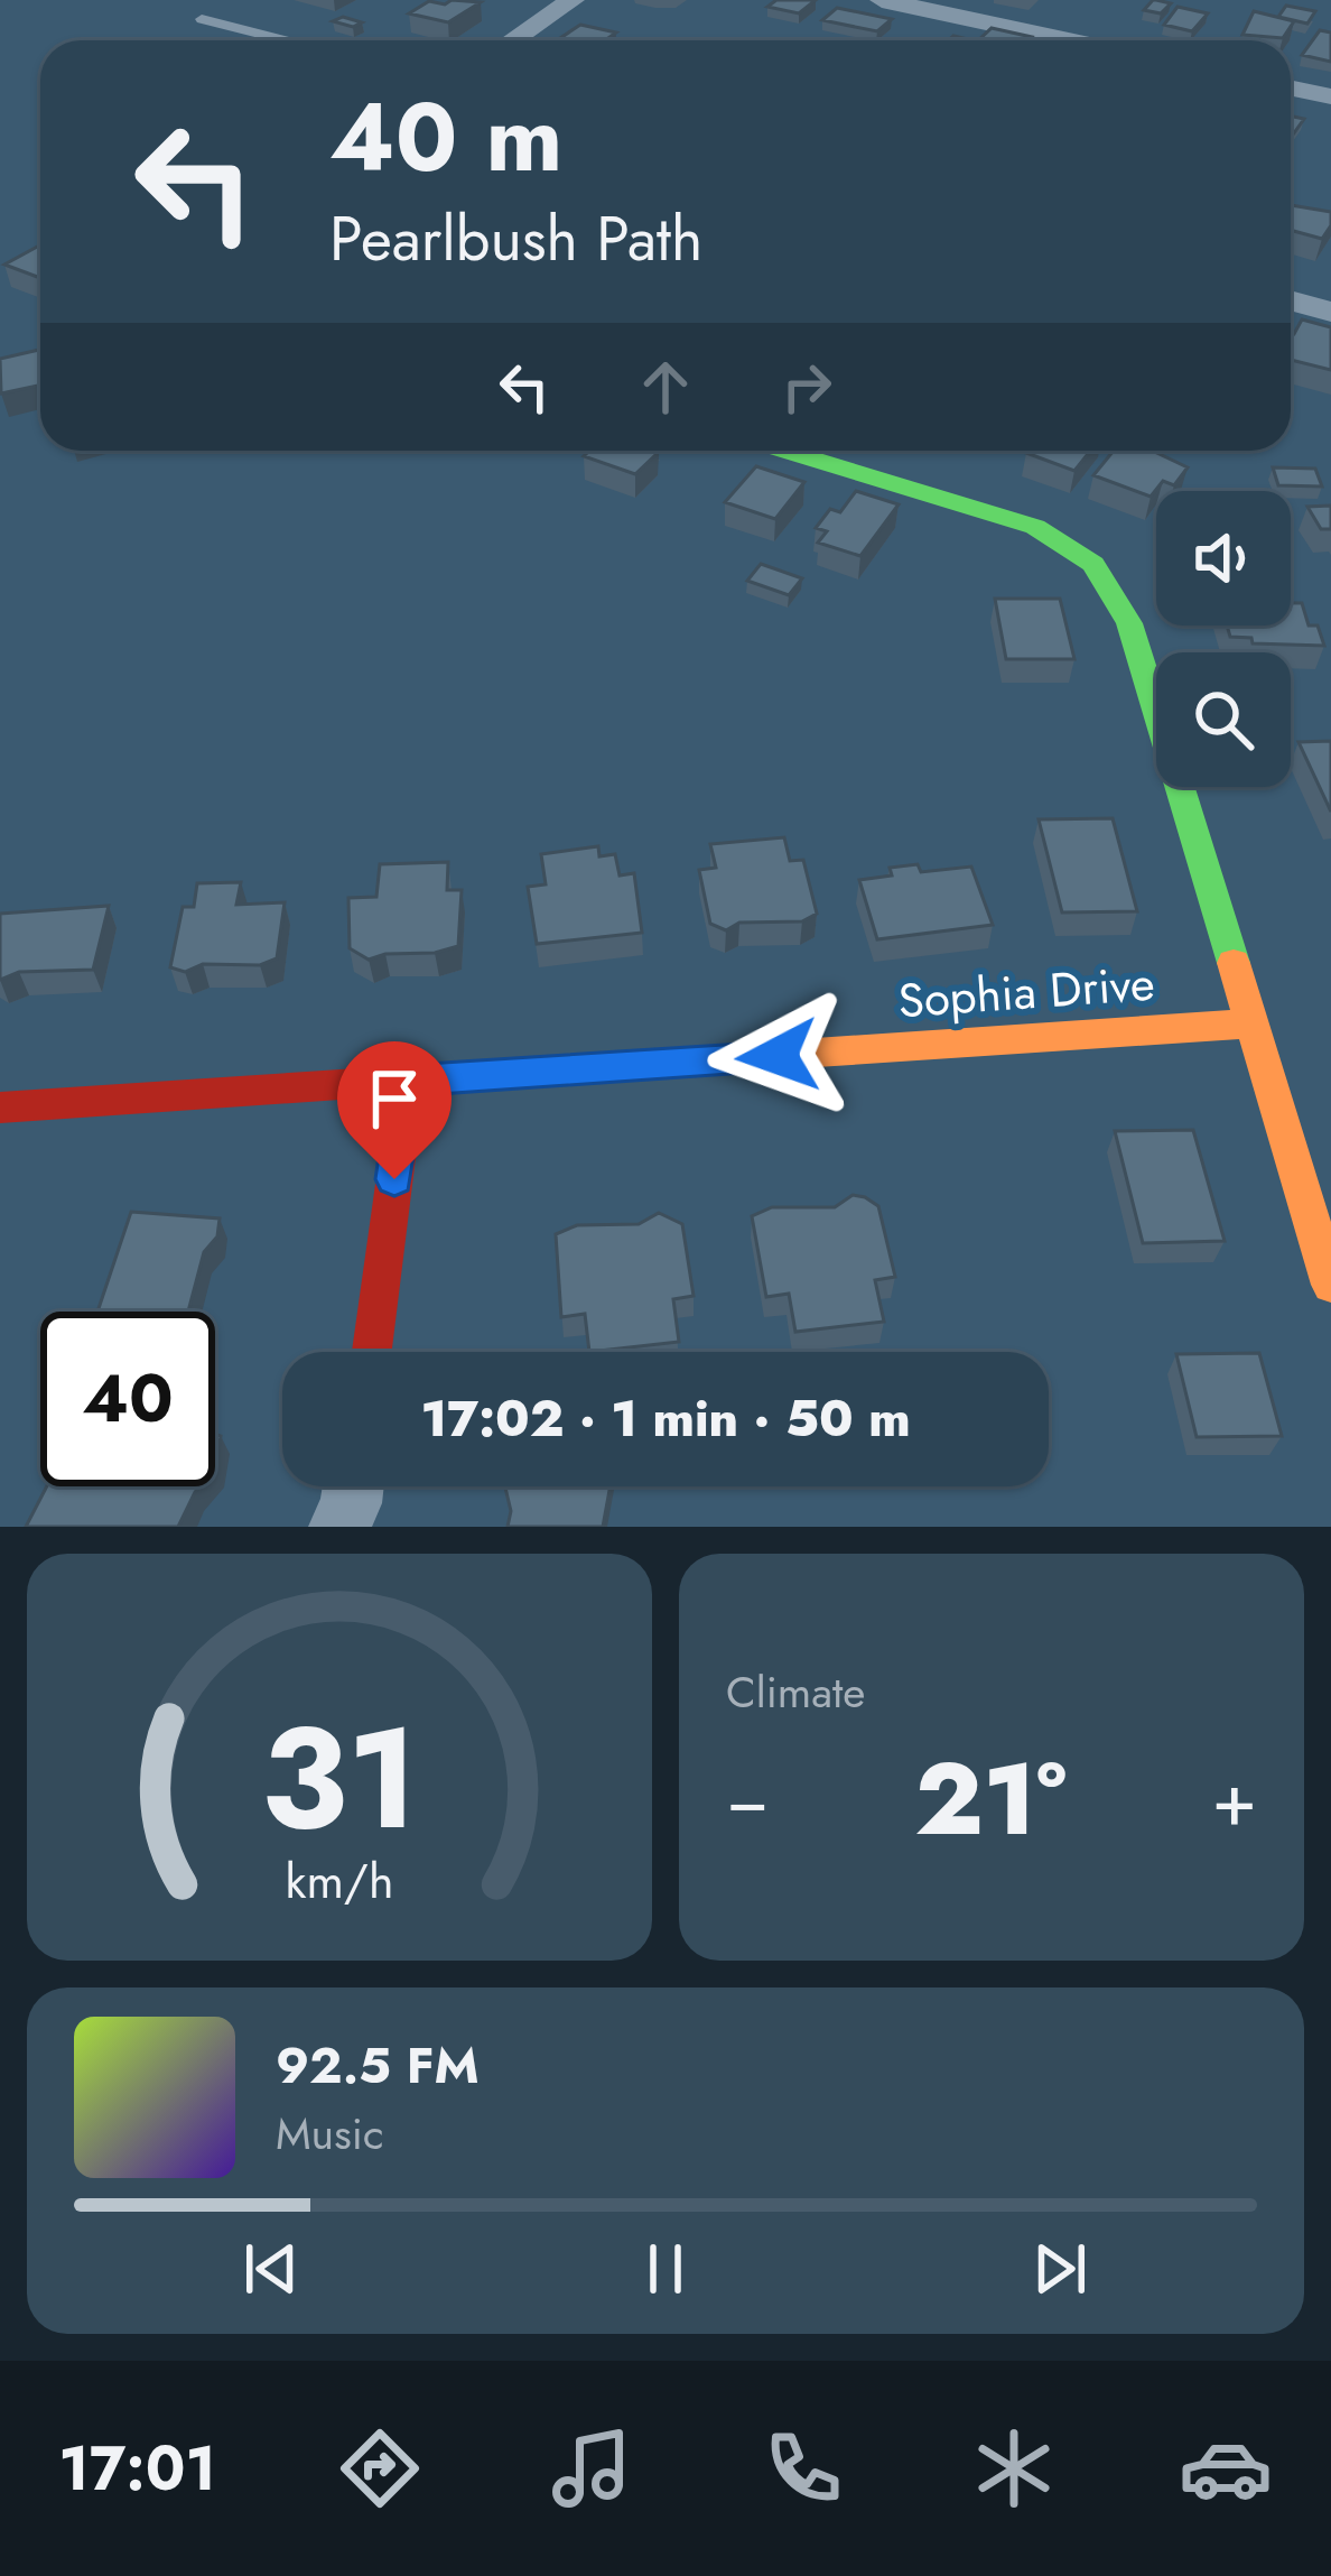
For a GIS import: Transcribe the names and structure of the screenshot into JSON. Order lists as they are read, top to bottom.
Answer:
{
  "streets": {
    "street": ["Sophia Drive"]
  },
  "page": {
    "turn": ["40 m", "Pearlbush Path"],
    "limit": "40",
    "trip": "17:02 · 1 min · 50 m",
    "tile": "Climate",
    "heat": ["−", "21°", "+"],
    "song": ["92.5 FM", "Music"],
    "tabs": "17:01",
    "gauge": ["31", "km/h"]
  }
}
